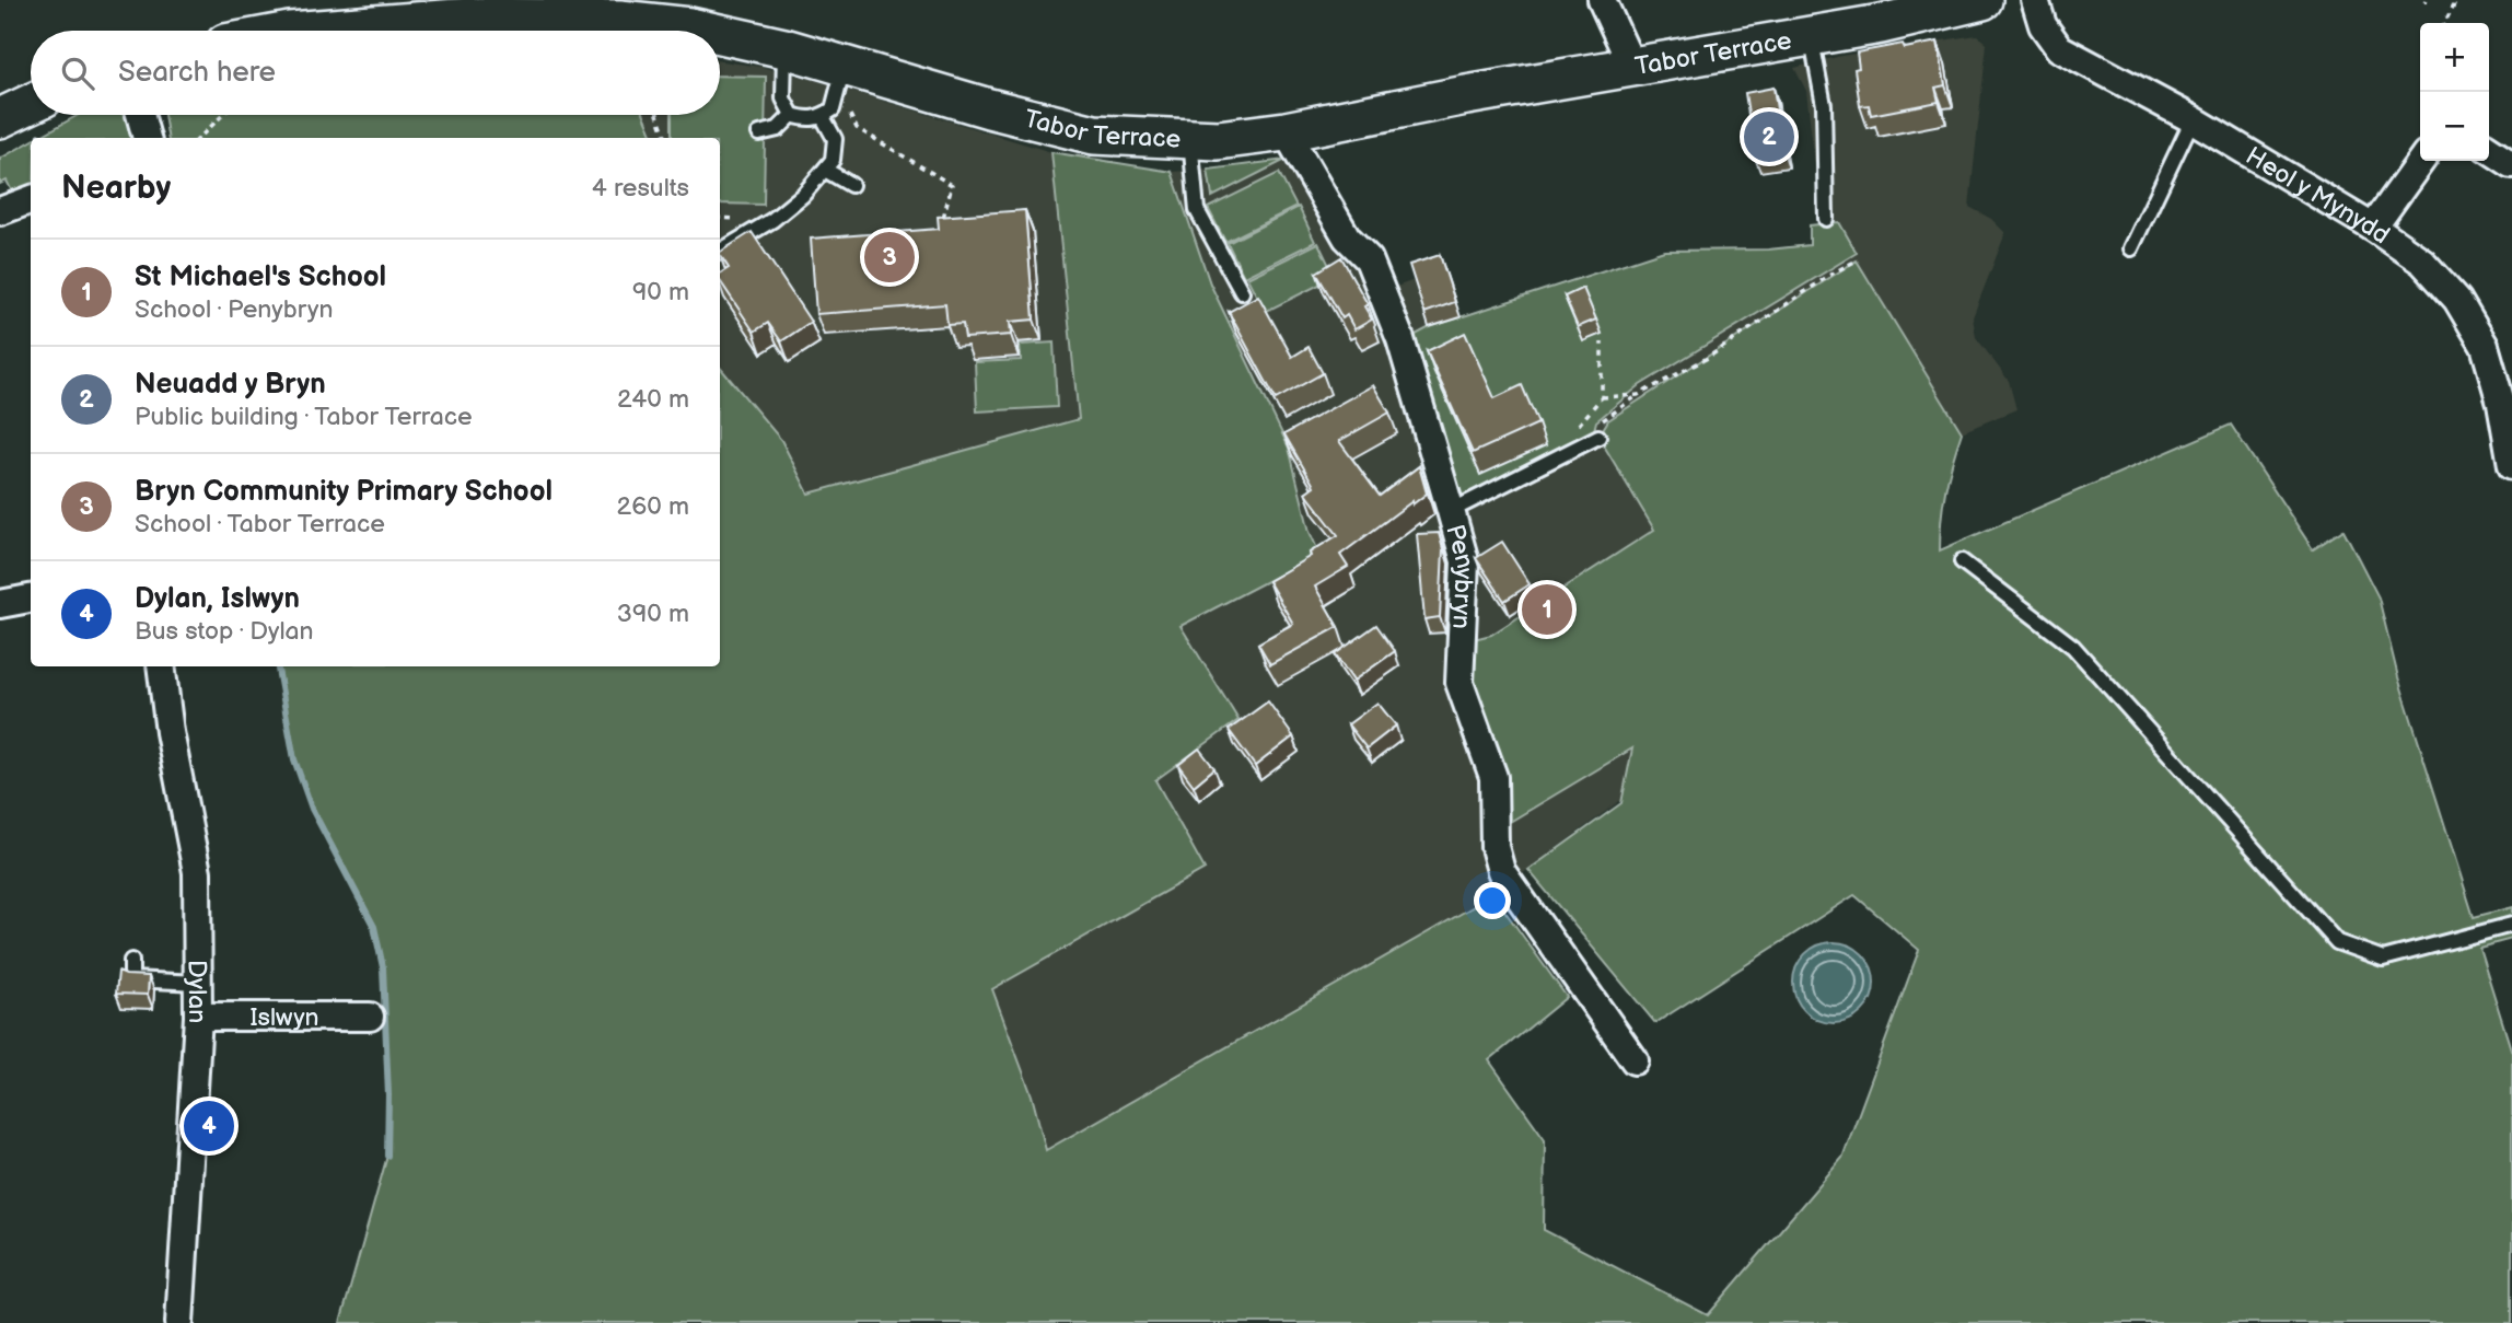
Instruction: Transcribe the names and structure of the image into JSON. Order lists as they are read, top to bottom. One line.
{"streets":{"main road":["Tabor Terrace"],"street":["Heol y Mynydd","Penybryn","Dylan","Islwyn"]},"crossings":[["Tabor Terrace","Penybryn"],["Dylan","Islwyn"]],"page":{"map_buttons":["+","−"],"search":"Search here","pins":["2","3","1","4"],"heading":["Nearby","4 results"],"list":[{"mark":"1","name":"St Michael's School","note":"School · Penybryn","value":"90 m"},{"mark":"2","name":"Neuadd y Bryn","note":"Public building · Tabor Terrace","value":"240 m"},{"mark":"3","name":"Bryn Community Primary School","note":"School · Tabor Terrace","value":"260 m"},{"mark":"4","name":"Dylan, Islwyn","note":"Bus stop · Dylan","value":"390 m"}]}}
